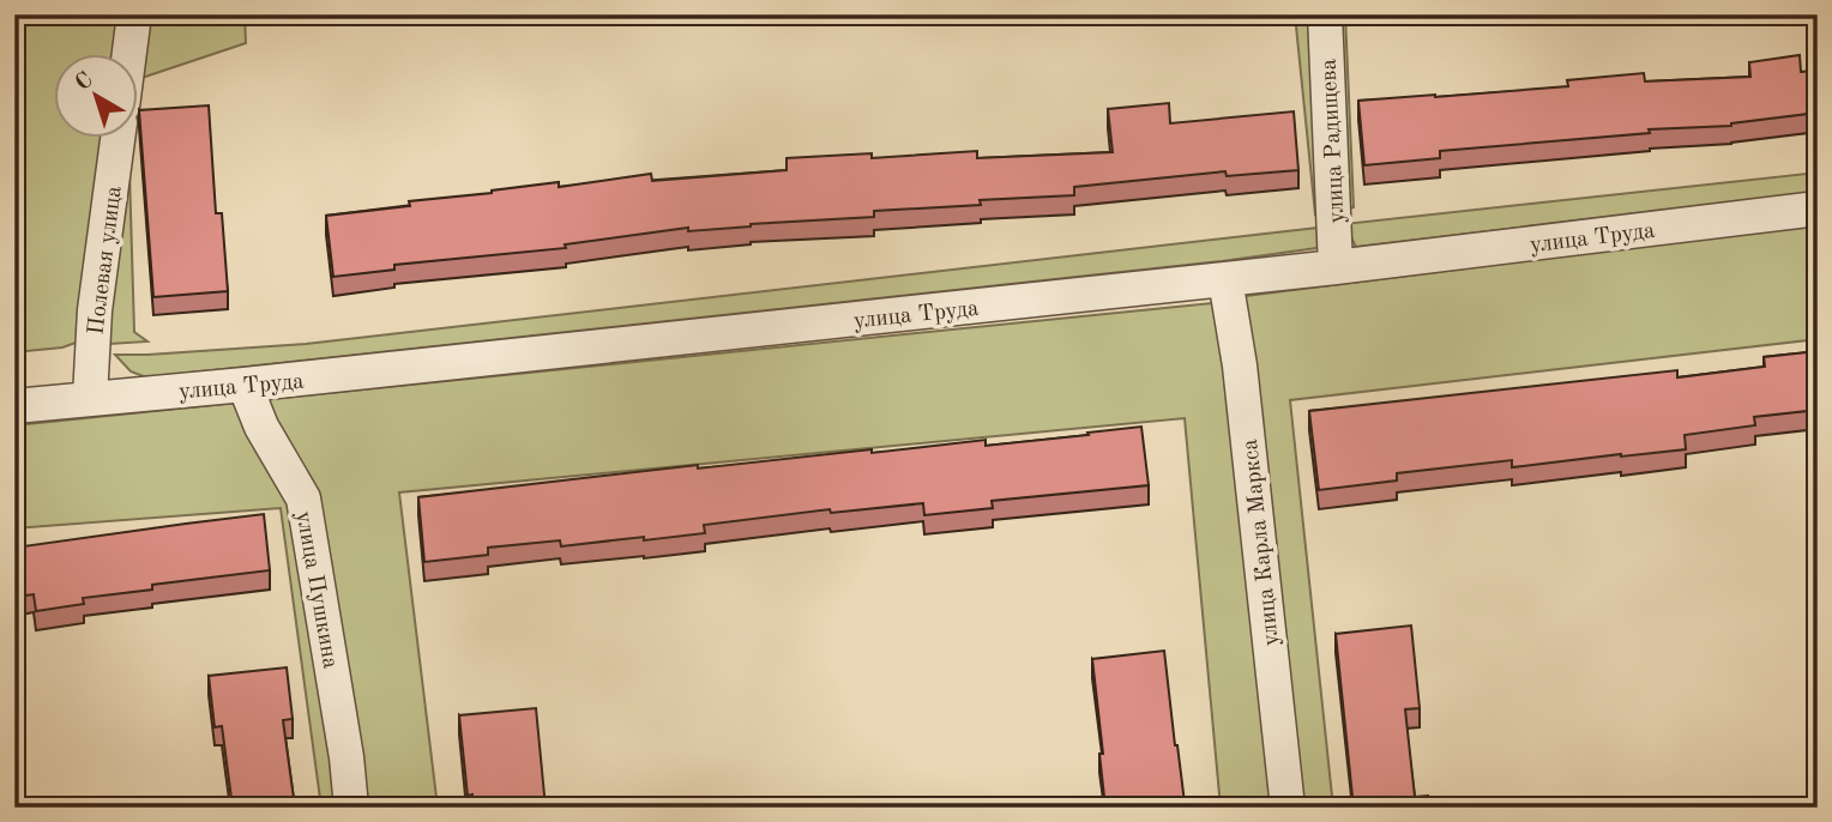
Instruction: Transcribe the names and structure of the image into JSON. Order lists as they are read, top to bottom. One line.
{"streets":{"street":["улица Радищева","улица Труда","Полевая улица","улица Карла Маркса","улица Пушкина"]},"crossings":[["улица Радищева","улица Труда"],["улица Труда","Полевая улица"],["улица Труда","улица Карла Маркса"],["улица Труда","улица Пушкина"]],"north":"top left"}
